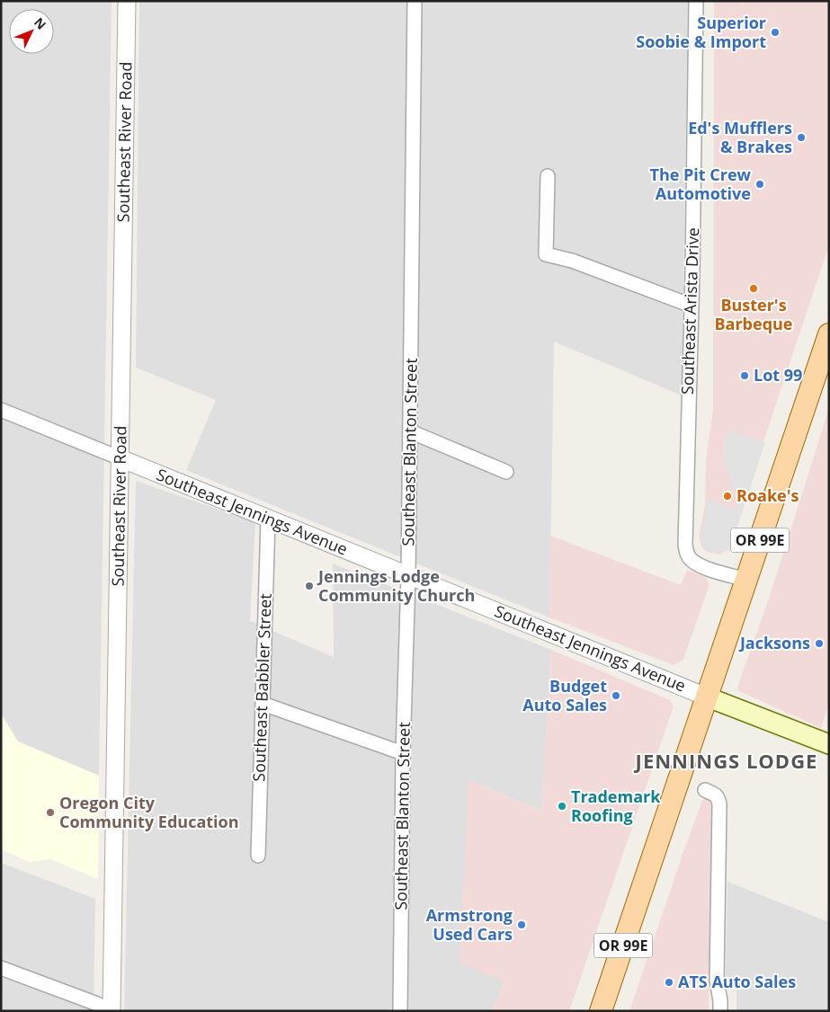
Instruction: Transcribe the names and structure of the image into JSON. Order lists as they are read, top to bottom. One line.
{"streets":{"main road":["Southeast Jennings Avenue","OR 99E"],"street":["Southeast River Road","Southeast Arista Drive","Southeast Blanton Street","Southeast Babbler Street"]},"crossings":[["Southeast River Road","Southeast Jennings Avenue"],["Southeast Arista Drive","OR 99E"],["Southeast Blanton Street","Southeast Jennings Avenue"],["Southeast Jennings Avenue","OR 99E"],["Southeast Jennings Avenue","Southeast Babbler Street"]],"districts":["JENNINGS LODGE"],"places":["Superior Soobie & Import","Ed's Mufflers & Brakes","The Pit Crew Automotive","Buster's Barbeque","Lot 99","Roake's","Jennings Lodge Community Church","Jacksons","Budget Auto Sales","Trademark Roofing","Oregon City Community Education","Armstrong Used Cars","ATS Auto Sales"],"north":"top right"}
